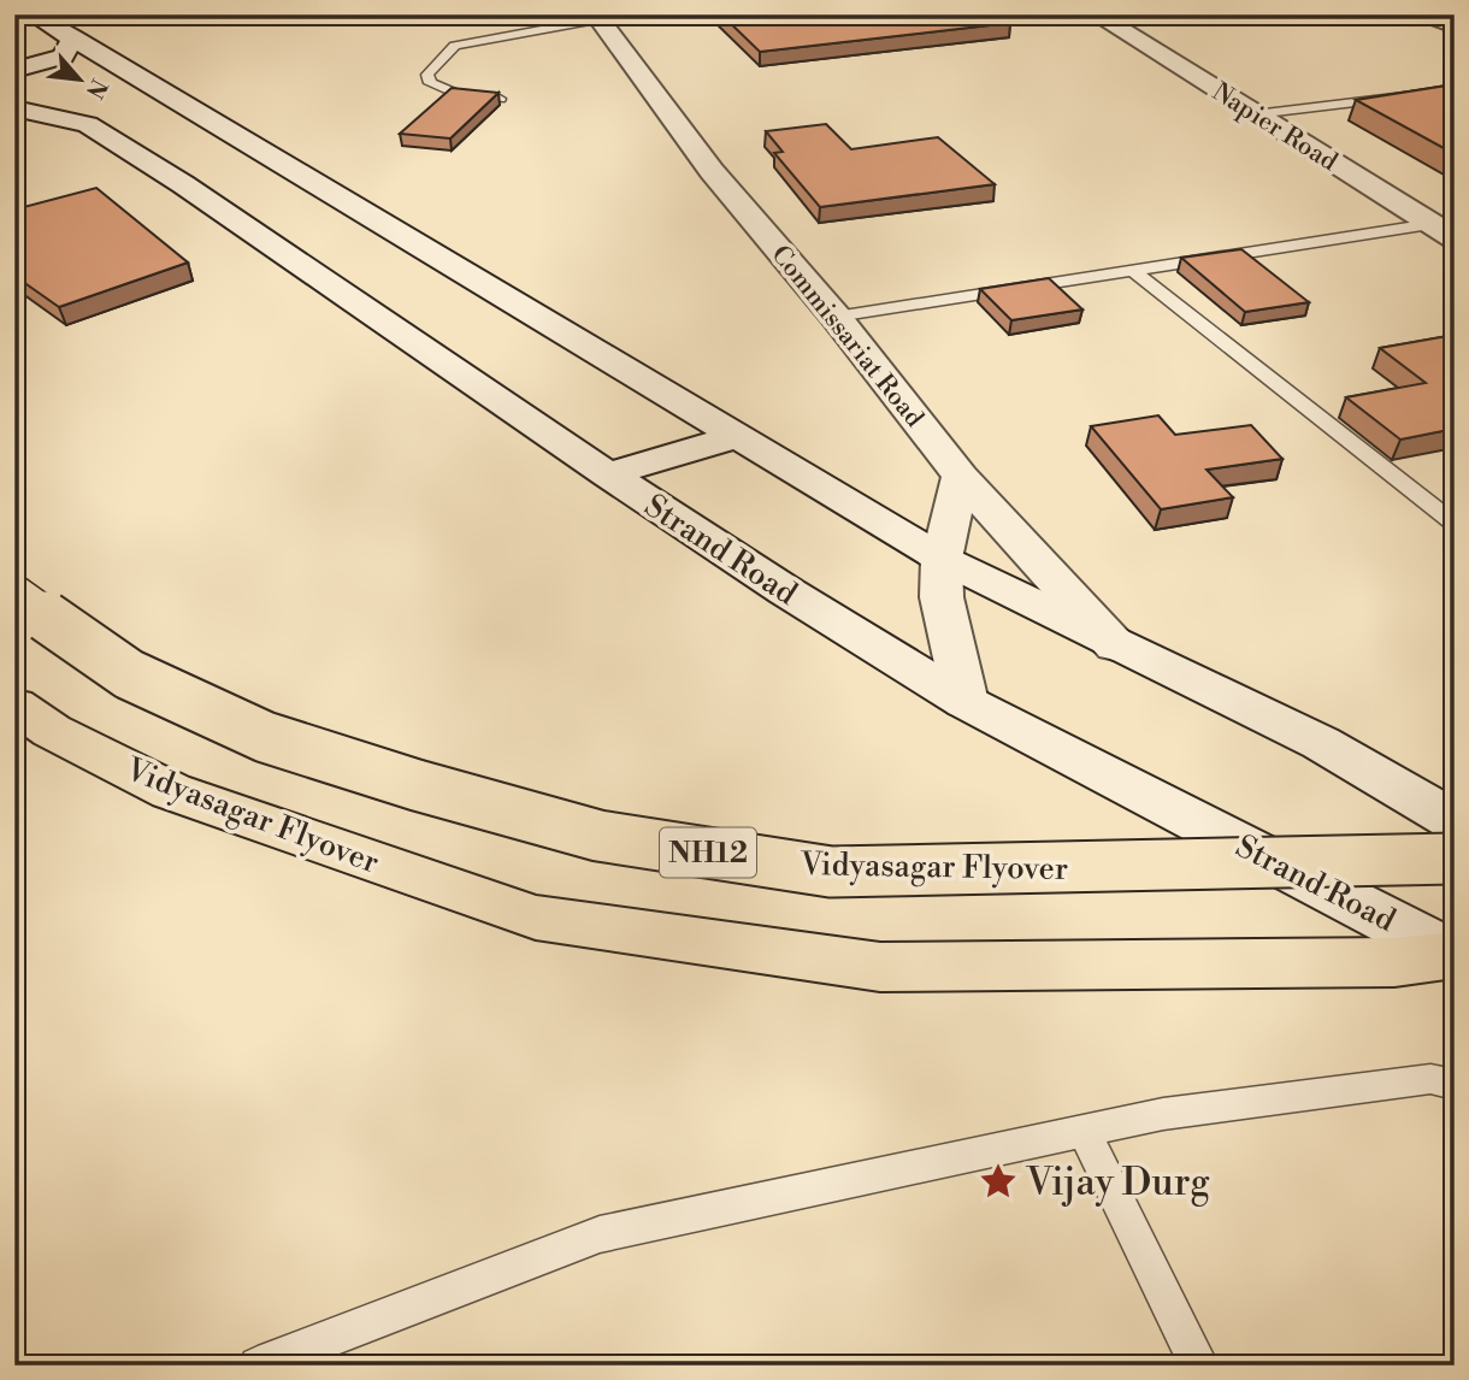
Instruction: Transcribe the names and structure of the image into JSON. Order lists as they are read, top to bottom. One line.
{"streets":{"highway":["Vidyasagar Flyover","NH12"],"main road":["Napier Road","Commissariat Road","Strand Road"]},"crossings":[["Strand Road","Vidyasagar Flyover"]],"places":{"place":["Vijay Durg"]},"north":"bottom right"}
